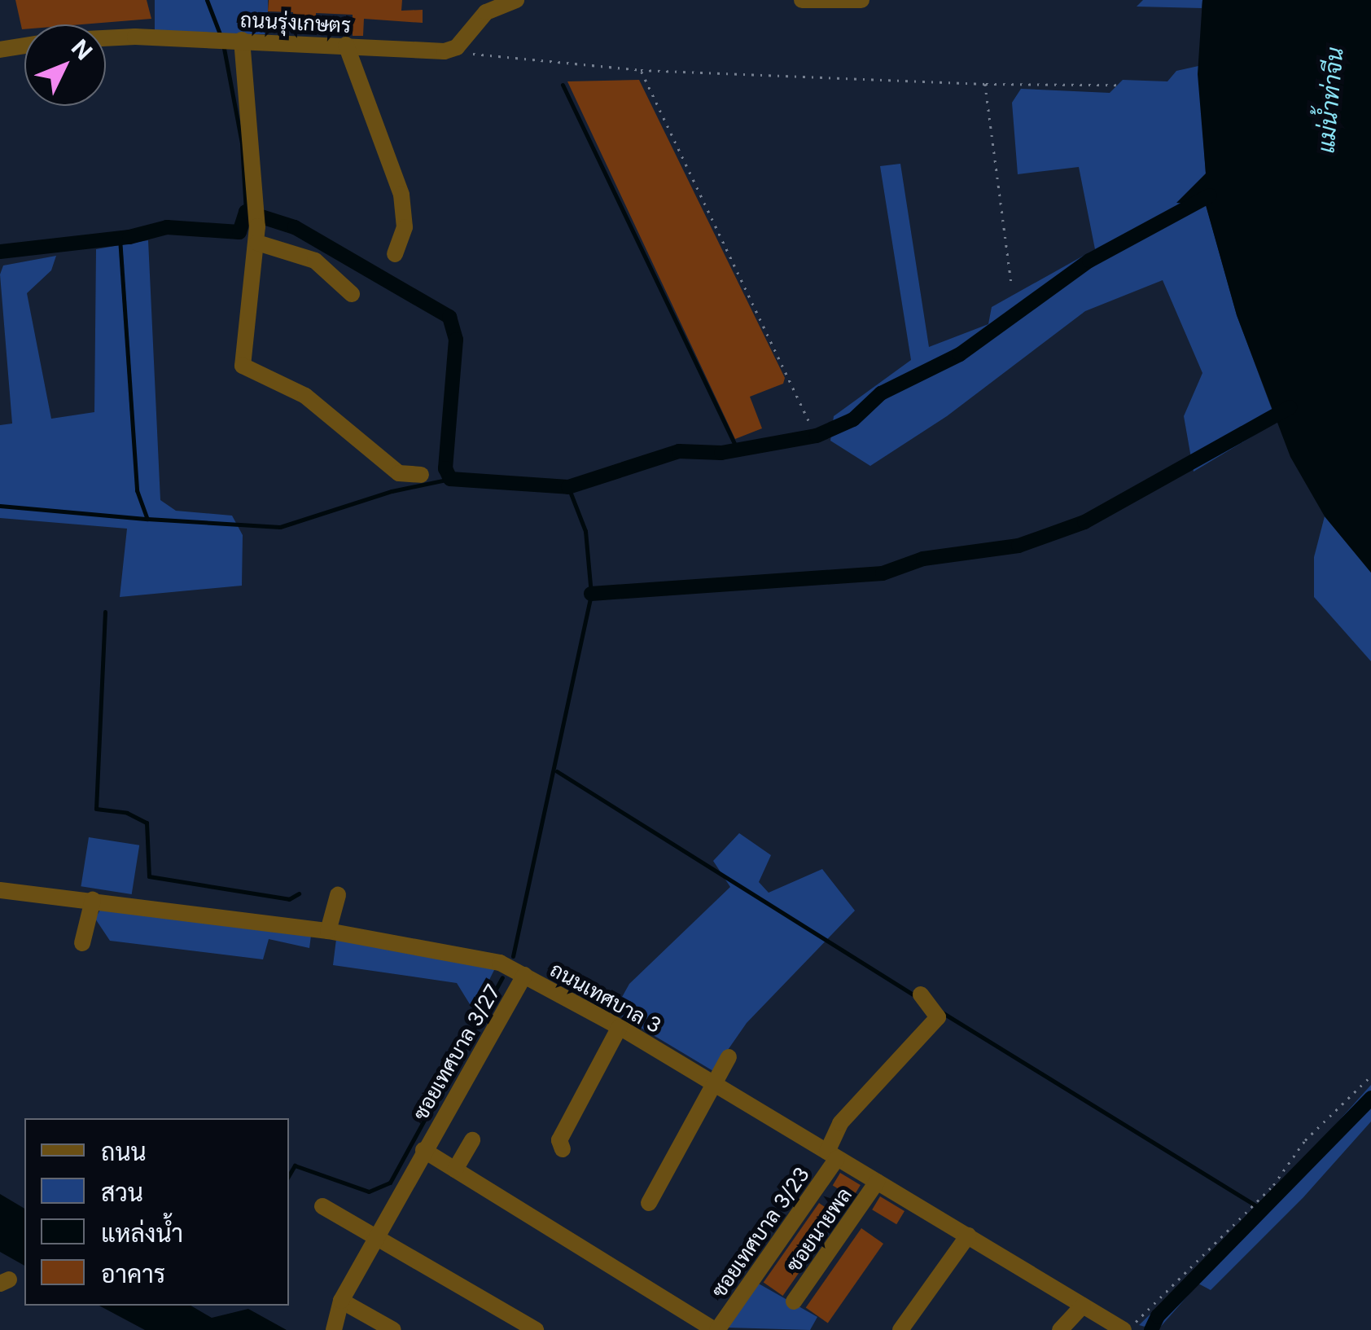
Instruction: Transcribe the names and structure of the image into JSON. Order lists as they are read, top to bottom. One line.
{"streets":{"street":["ถนนรุ่งเกษตร","ถนนเทศบาล 3","ซอยเทศบาล 3/27","ซอยนายพล","ซอยเทศบาล 3/23"]},"crossings":[["ถนนเทศบาล 3","ซอยเทศบาล 3/27"],["ถนนเทศบาล 3","ซอยนายพล"],["ถนนเทศบาล 3","ซอยเทศบาล 3/23"]],"water":["แม่น้ำท่าจีน"],"legend":["ถนน","สวน","แหล่งน้ำ","อาคาร"],"north":"top right"}
